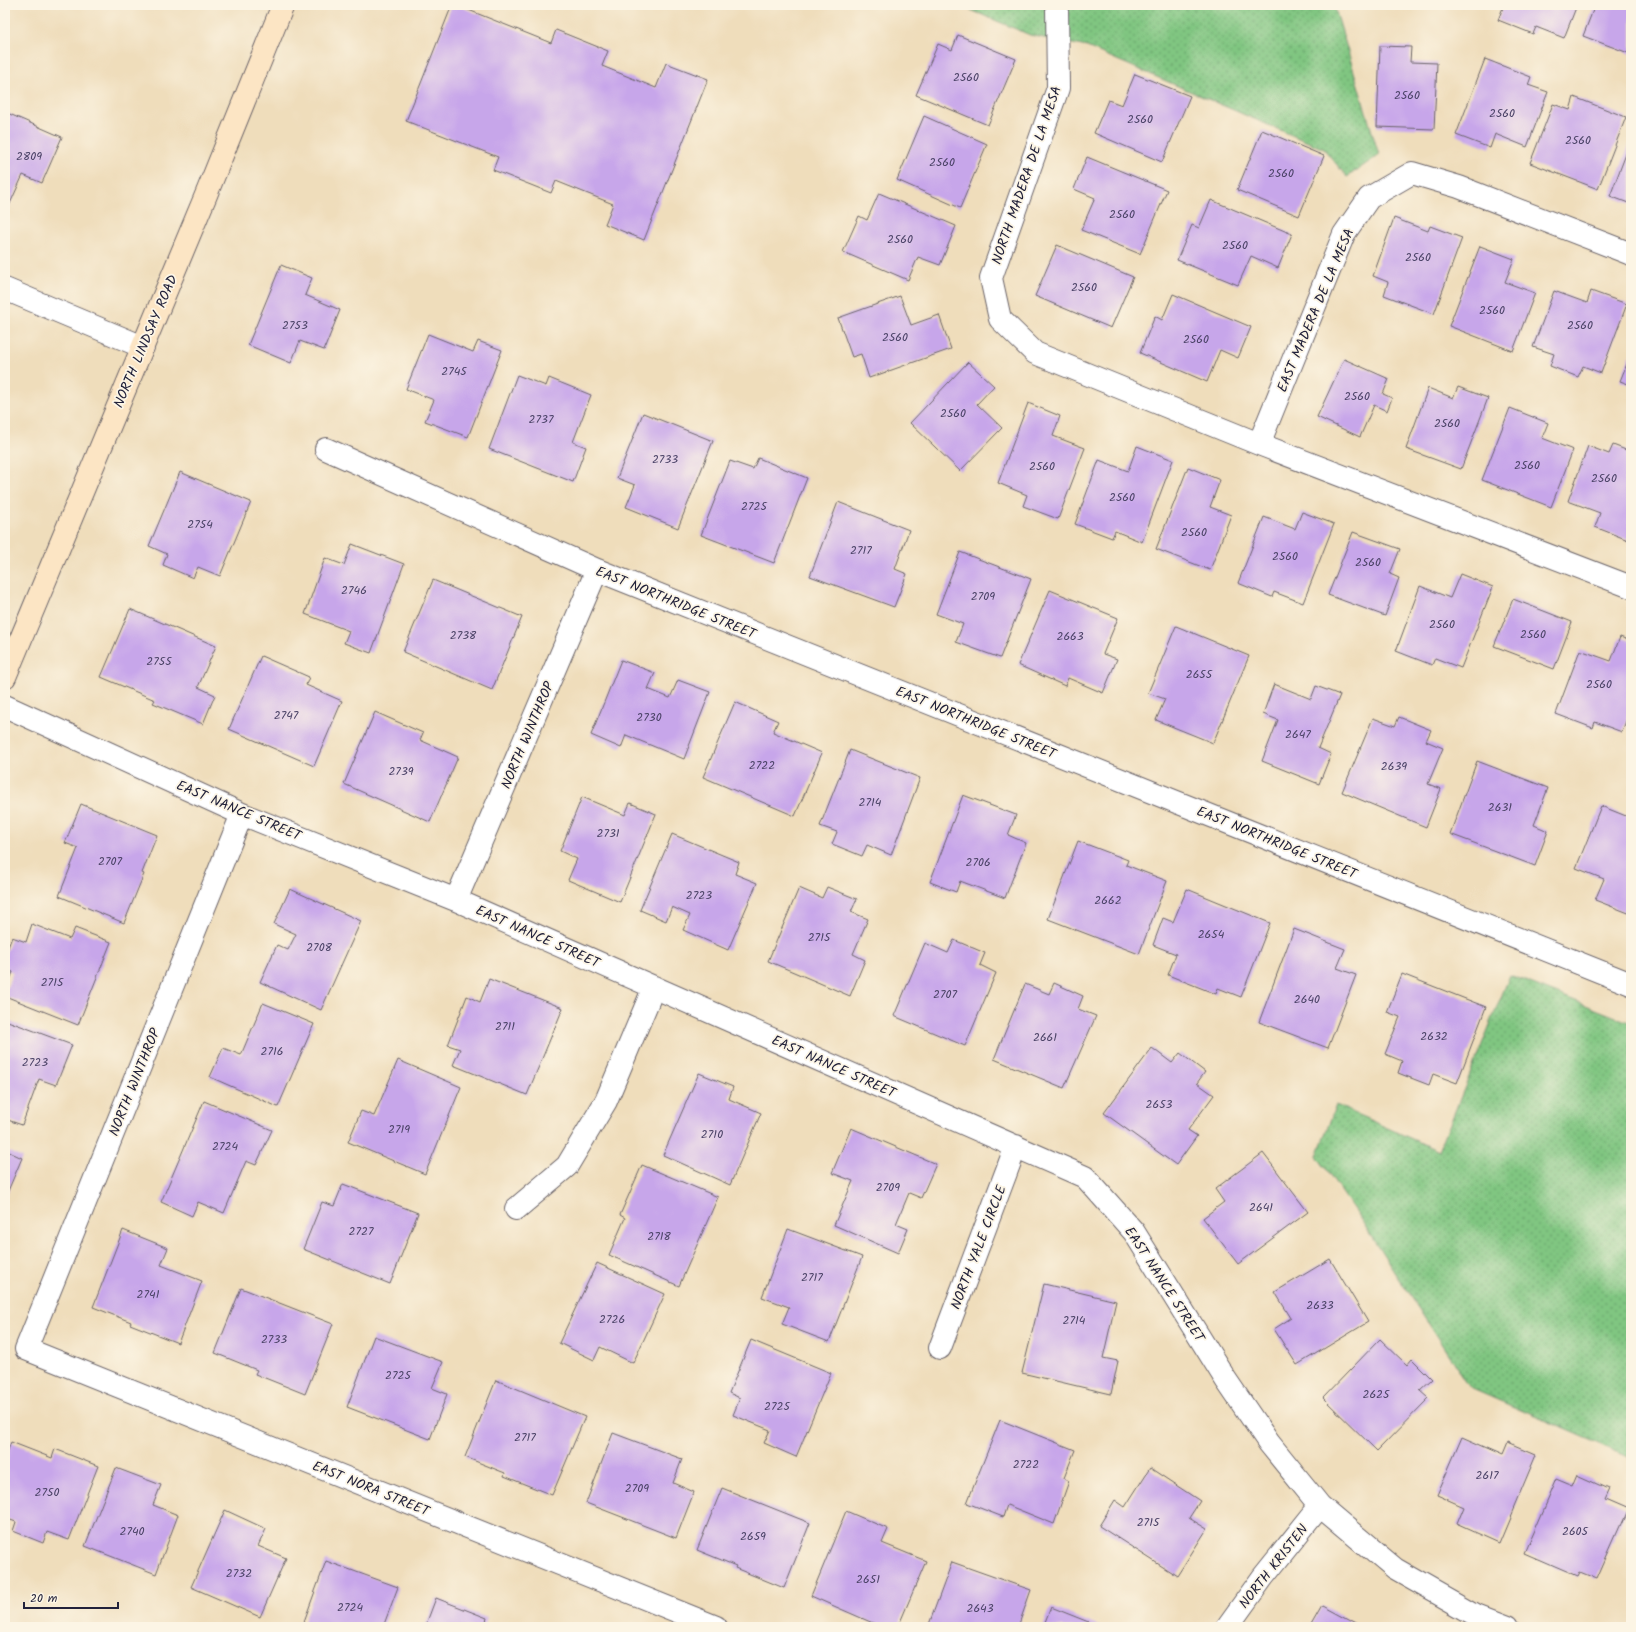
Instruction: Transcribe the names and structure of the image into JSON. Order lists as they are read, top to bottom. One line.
{"streets":{"main road":["NORTH LINDSAY ROAD"],"street":["NORTH MADERA DE LA MESA","EAST MADERA DE LA MESA","EAST NORTHRIDGE STREET","NORTH WINTHROP","EAST NANCE STREET","NORTH YALE CIRCLE","EAST NORA STREET","NORTH KRISTEN"]},"crossings":[["NORTH MADERA DE LA MESA","EAST MADERA DE LA MESA"],["EAST NORTHRIDGE STREET","NORTH WINTHROP"],["NORTH WINTHROP","EAST NANCE STREET"],["NORTH WINTHROP","EAST NORA STREET"],["EAST NANCE STREET","NORTH YALE CIRCLE"],["EAST NANCE STREET","NORTH KRISTEN"]],"house_numbers":["2560","2560","2560","2560","2560","2809","2560","2560","2560","2560","2560","2560","2560","2560","2753","2560","2560","2560","2745","2560","2560","2737","2560","2733","2560","2560","2560","2560","2725","2754","2560","2717","2560","2560","2746","2709","2560","2560","2738","2663","2755","2655","2560","2747","2730","2647","2722","2639","2739","2714","2631","2731","2707","2706","2723","2662","2654","2715","2708","2715","2707","2640","2711","2632","2661","2716","2723","2653","2719","2710","2724","2709","2641","2727","2718","2717","2741","2633","2726","2714","2733","2725","2625","2725","2717","2722","2617","2709","2750","2715","2740","2605","2659","2732","2651","2724","2643"],"scale_bar":"20 m"}
